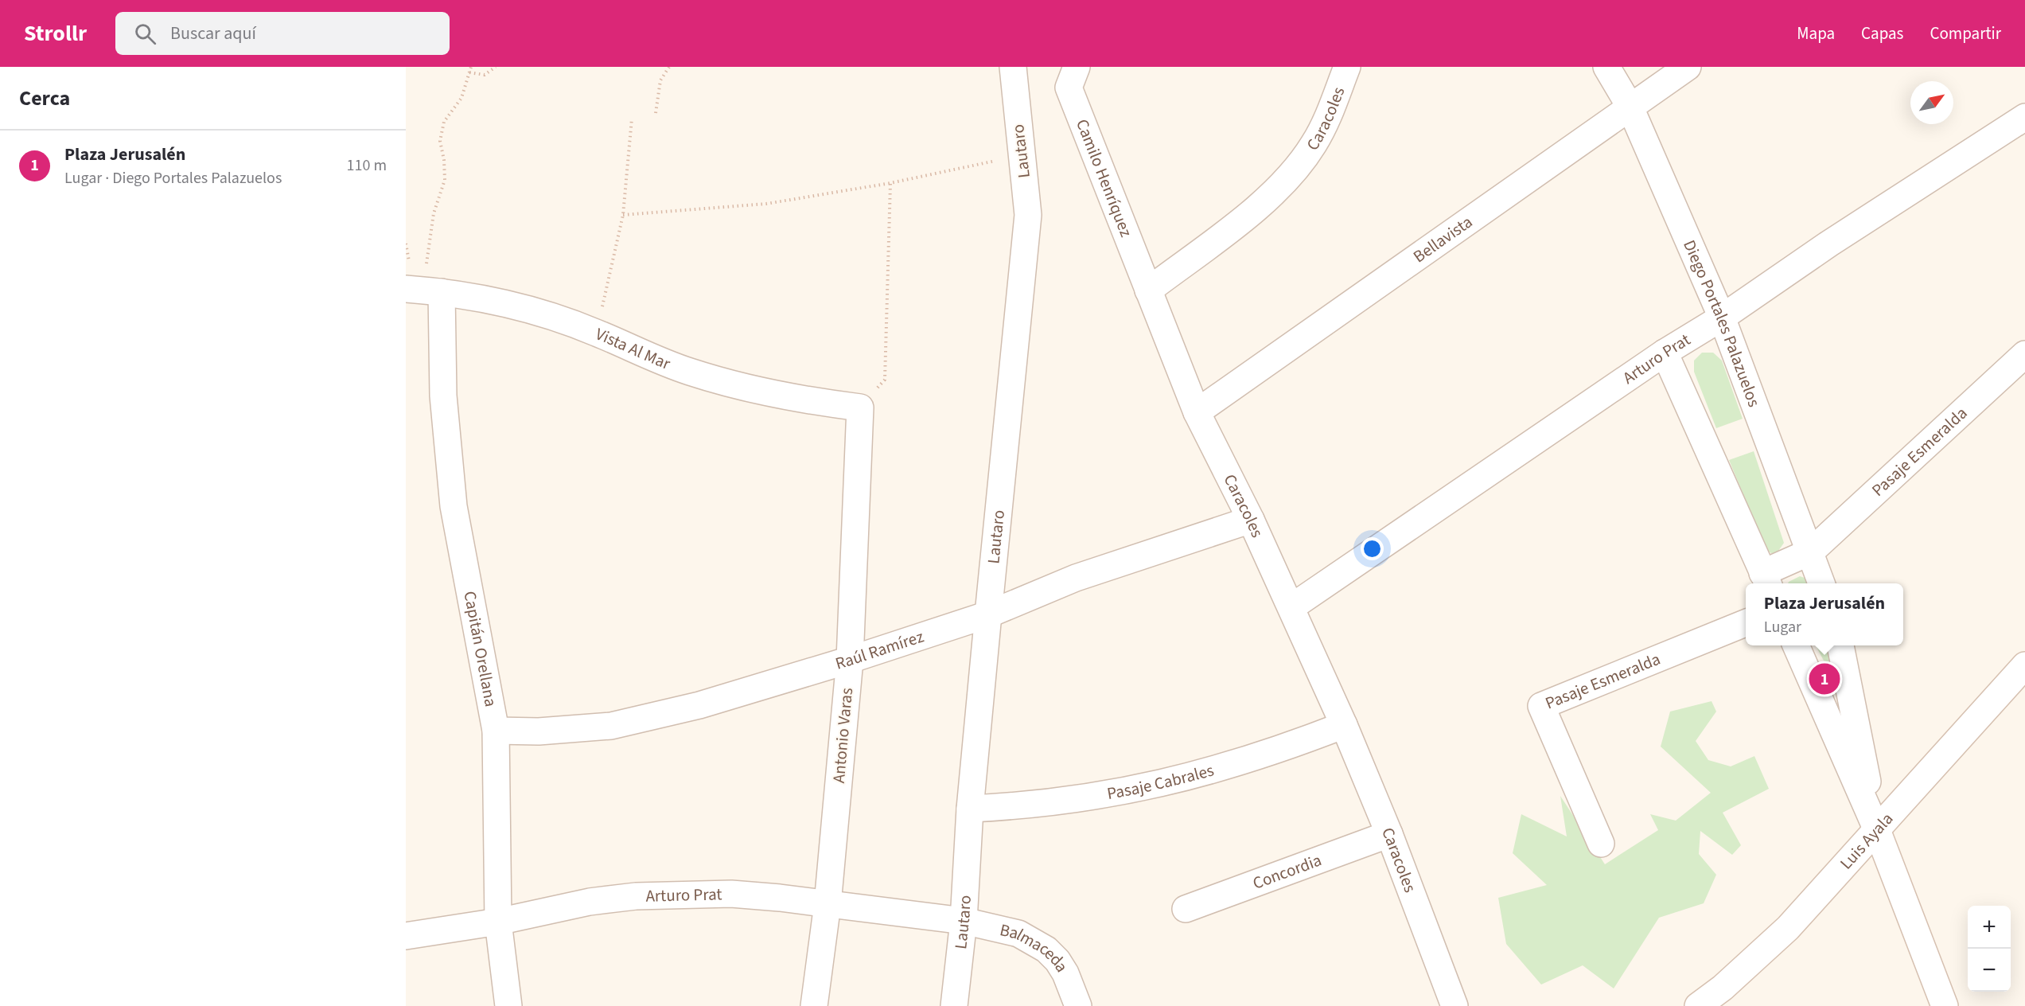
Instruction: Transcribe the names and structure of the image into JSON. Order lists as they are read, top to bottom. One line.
{"streets":{"street":["Caracoles","Lautaro","Camilo Henríquez","Bellavista","Diego Portales Palazuelos","Vista Al Mar","Arturo Prat","Pasaje Esmeralda","Capitán Orellana","Raúl Ramírez","Antonio Varas","Pasaje Cabrales","Luis Ayala","Concordia","Balmaceda"]},"crossings":[["Caracoles","Camilo Henríquez"],["Caracoles","Bellavista"],["Caracoles","Arturo Prat"],["Caracoles","Raúl Ramírez"],["Caracoles","Pasaje Cabrales"],["Caracoles","Concordia"],["Lautaro","Arturo Prat"],["Lautaro","Raúl Ramírez"],["Lautaro","Pasaje Cabrales"],["Lautaro","Balmaceda"],["Bellavista","Diego Portales Palazuelos"],["Diego Portales Palazuelos","Arturo Prat"],["Diego Portales Palazuelos","Pasaje Esmeralda"],["Vista Al Mar","Capitán Orellana"],["Vista Al Mar","Antonio Varas"],["Arturo Prat","Capitán Orellana"],["Arturo Prat","Antonio Varas"],["Arturo Prat","Balmaceda"],["Capitán Orellana","Raúl Ramírez"],["Raúl Ramírez","Antonio Varas"]],"north":"top right","page":{"header":"Strollr","search":"Buscar aquí","nav":["Mapa","Capas","Compartir"],"heading":"Cerca","list":[{"mark":"1","name":"Plaza Jerusalén","note":"Lugar · Diego Portales Palazuelos","value":"110 m"}],"popup":["Plaza Jerusalén","Lugar"],"pins":"1","map_buttons":["+","−"]}}
